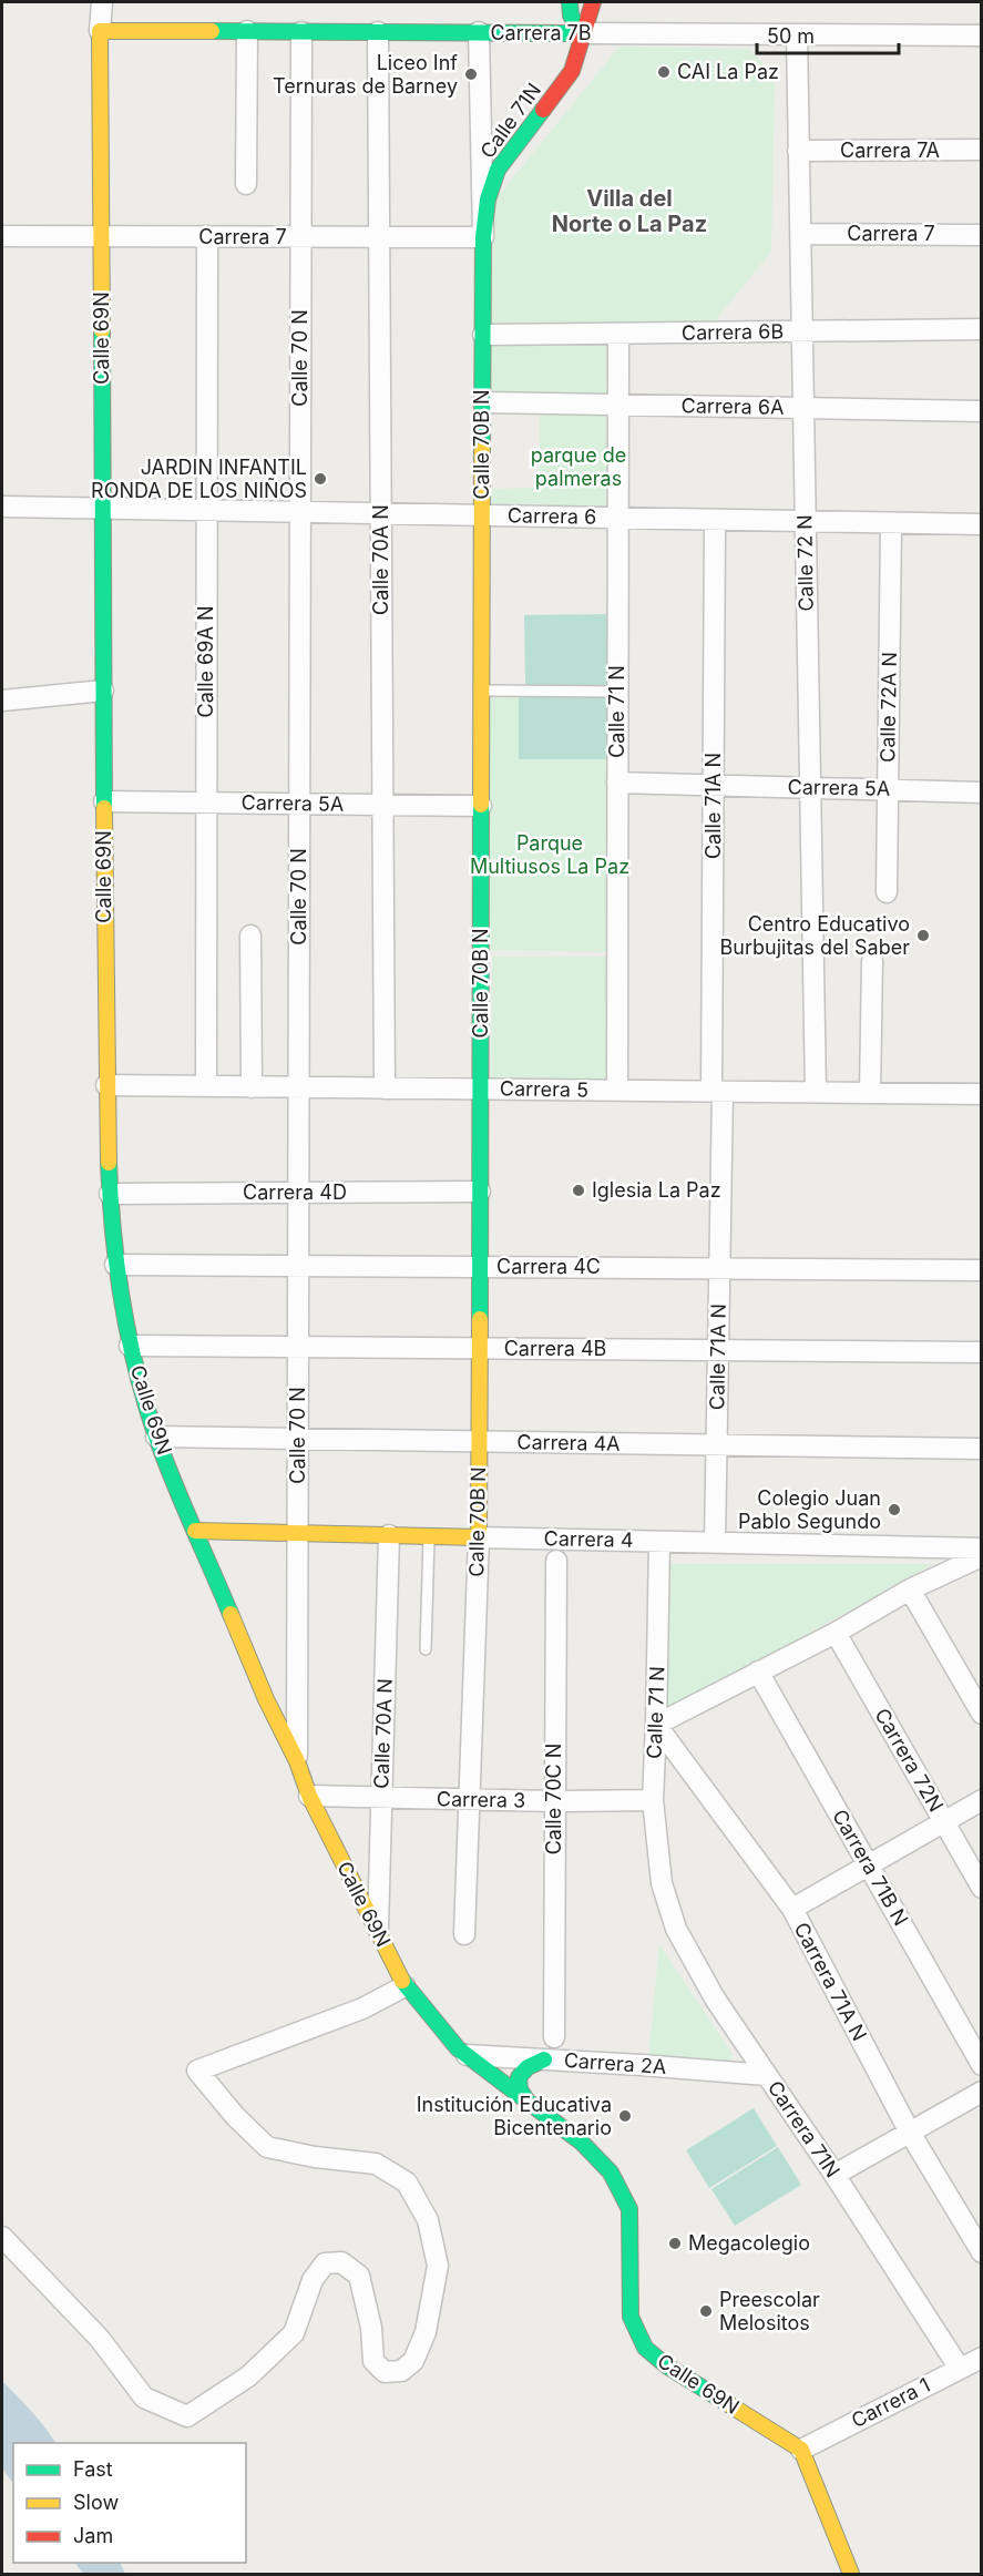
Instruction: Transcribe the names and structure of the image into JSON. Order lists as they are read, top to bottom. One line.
{"streets":{"street":["Carrera 7B","Calle 71N","Carrera 7A","Carrera 7","Carrera 6B","Calle 69N","Calle 70 N","Carrera 6A","Calle 70B N","Carrera 6","Calle 70A N","Calle 72 N","Calle 69A N","Calle 72A N","Calle 71 N","Carrera 5A","Calle 71A N","Carrera 5","Carrera 4D","Carrera 4C","Carrera 4B","Carrera 4A","Carrera 4","Carrera 72N","Calle 70C N","Carrera 3","Carrera 71B N","Carrera 71A N","Carrera 2A","Carrera 71N","Carrera 1"]},"crossings":[["Carrera 7B","Calle 71N"],["Carrera 7B","Calle 69N"],["Carrera 7B","Calle 70 N"],["Carrera 7B","Calle 70B N"],["Carrera 7B","Calle 70A N"],["Carrera 7B","Calle 72 N"],["Calle 71N","Carrera 7"],["Calle 71N","Calle 70B N"],["Carrera 7A","Calle 72 N"],["Carrera 7","Calle 69N"],["Carrera 7","Calle 70 N"],["Carrera 7","Calle 70B N"],["Carrera 7","Calle 70A N"],["Carrera 7","Calle 72 N"],["Carrera 7","Calle 69A N"],["Carrera 6B","Calle 70B N"],["Carrera 6B","Calle 72 N"],["Carrera 6B","Calle 71 N"],["Calle 69N","Calle 70 N"],["Calle 69N","Carrera 6"],["Calle 69N","Calle 70A N"],["Calle 69N","Carrera 5A"],["Calle 69N","Carrera 5"],["Calle 69N","Carrera 4D"],["Calle 69N","Carrera 4C"],["Calle 69N","Carrera 4B"],["Calle 69N","Carrera 4A"],["Calle 69N","Carrera 4"],["Calle 69N","Carrera 3"],["Calle 69N","Carrera 2A"],["Calle 69N","Carrera 1"],["Calle 70 N","Carrera 6"],["Calle 70 N","Carrera 5A"],["Calle 70 N","Carrera 5"],["Calle 70 N","Carrera 4D"],["Calle 70 N","Carrera 4C"],["Calle 70 N","Carrera 4B"],["Calle 70 N","Carrera 4A"],["Calle 70 N","Carrera 4"],["Carrera 6A","Calle 70B N"],["Carrera 6A","Calle 72 N"],["Carrera 6A","Calle 71 N"],["Calle 70B N","Carrera 6"],["Calle 70B N","Carrera 5A"],["Calle 70B N","Carrera 5"],["Calle 70B N","Carrera 4D"],["Calle 70B N","Carrera 4C"],["Calle 70B N","Carrera 4B"],["Calle 70B N","Carrera 4A"],["Calle 70B N","Carrera 4"],["Calle 70B N","Carrera 3"],["Carrera 6","Calle 70A N"],["Carrera 6","Calle 72 N"],["Carrera 6","Calle 69A N"],["Carrera 6","Calle 72A N"],["Carrera 6","Calle 71 N"],["Carrera 6","Calle 71A N"],["Calle 70A N","Carrera 5A"],["Calle 70A N","Carrera 5"],["Calle 70A N","Carrera 4"],["Calle 70A N","Carrera 3"],["Calle 72 N","Carrera 5A"],["Calle 72 N","Carrera 5"],["Calle 69A N","Carrera 5A"],["Calle 69A N","Carrera 5"],["Calle 72A N","Carrera 5A"],["Calle 71 N","Carrera 5A"],["Calle 71 N","Carrera 5"],["Calle 71 N","Carrera 4"],["Calle 71 N","Carrera 3"],["Calle 71 N","Carrera 71A N"],["Calle 71 N","Carrera 71N"],["Carrera 5A","Calle 71A N"],["Calle 71A N","Carrera 5"],["Calle 71A N","Carrera 4C"],["Calle 71A N","Carrera 4B"],["Calle 71A N","Carrera 4A"],["Calle 71A N","Carrera 4"],["Calle 70C N","Carrera 3"],["Carrera 2A","Carrera 71N"],["Carrera 71N","Carrera 1"]],"districts":["Villa del Norte o La Paz"],"parks":["parque de palmeras","Parque Multiusos La Paz"],"places":["CAI La Paz","Liceo Inf Ternuras de Barney","JARDIN INFANTIL RONDA DE LOS NIÑOS","Centro Educativo Burbujitas del Saber","Iglesia La Paz","Colegio Juan Pablo Segundo","Institución Educativa Bicentenario","Megacolegio","Preescolar Melositos"],"legend":["Fast","Slow","Jam"],"scale_bar":"50 m"}
